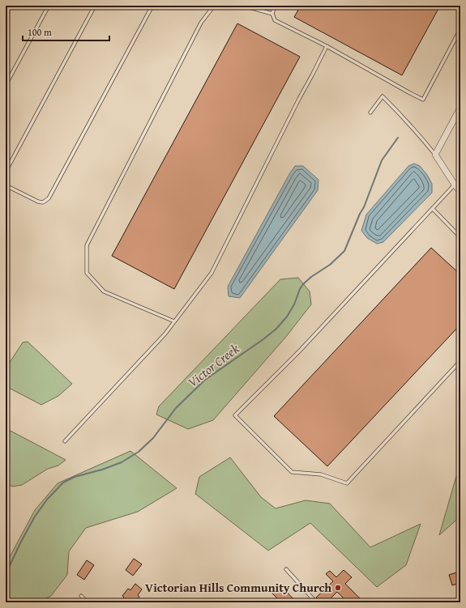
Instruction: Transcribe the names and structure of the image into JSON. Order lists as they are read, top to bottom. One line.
{"water":["Victor Creek"],"places":["Victorian Hills Community Church"],"scale_bar":"100 m"}
